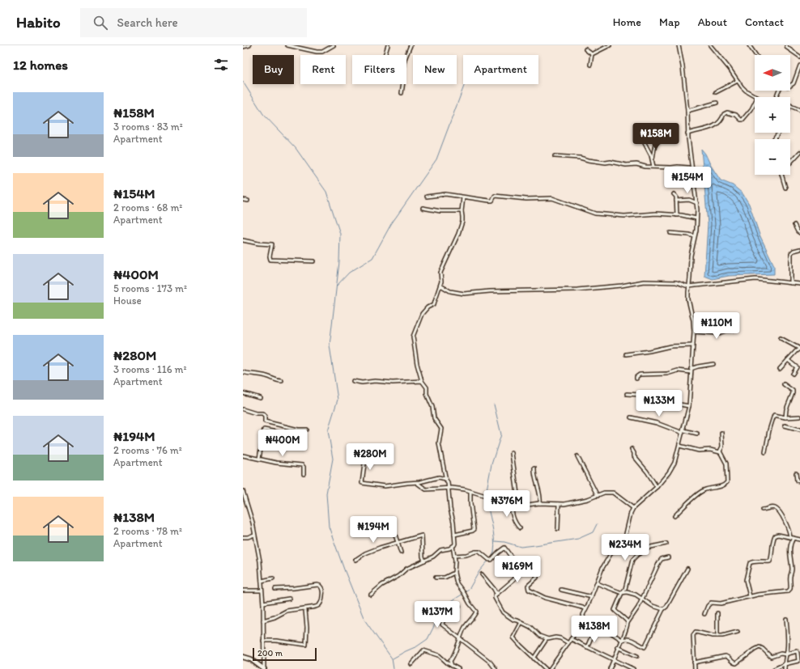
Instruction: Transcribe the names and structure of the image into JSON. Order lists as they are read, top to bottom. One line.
{"scale_bar":"200 m","north":"left","page":{"header":"Habito","search":"Search here","nav":["Home","Map","About","Contact"],"heading":"12 homes","map_buttons":["+","−"],"chip":["Buy","Rent","Filters","New","Apartment"],"list":[{"name":"₦158M","note":"3 rooms · 83 m² · Apartment"},{"name":"₦154M","note":"2 rooms · 68 m² · Apartment"},{"name":"₦400M","note":"5 rooms · 173 m² · House"},{"name":"₦280M","note":"3 rooms · 116 m² · Apartment"},{"name":"₦194M","note":"2 rooms · 76 m² · Apartment"},{"name":"₦138M","note":"2 rooms · 78 m² · Apartment"}],"price":["₦158M","₦154M","₦110M","₦133M","₦400M","₦280M","₦376M","₦194M","₦234M","₦169M","₦137M","₦138M"],"scale":"200 m"}}
